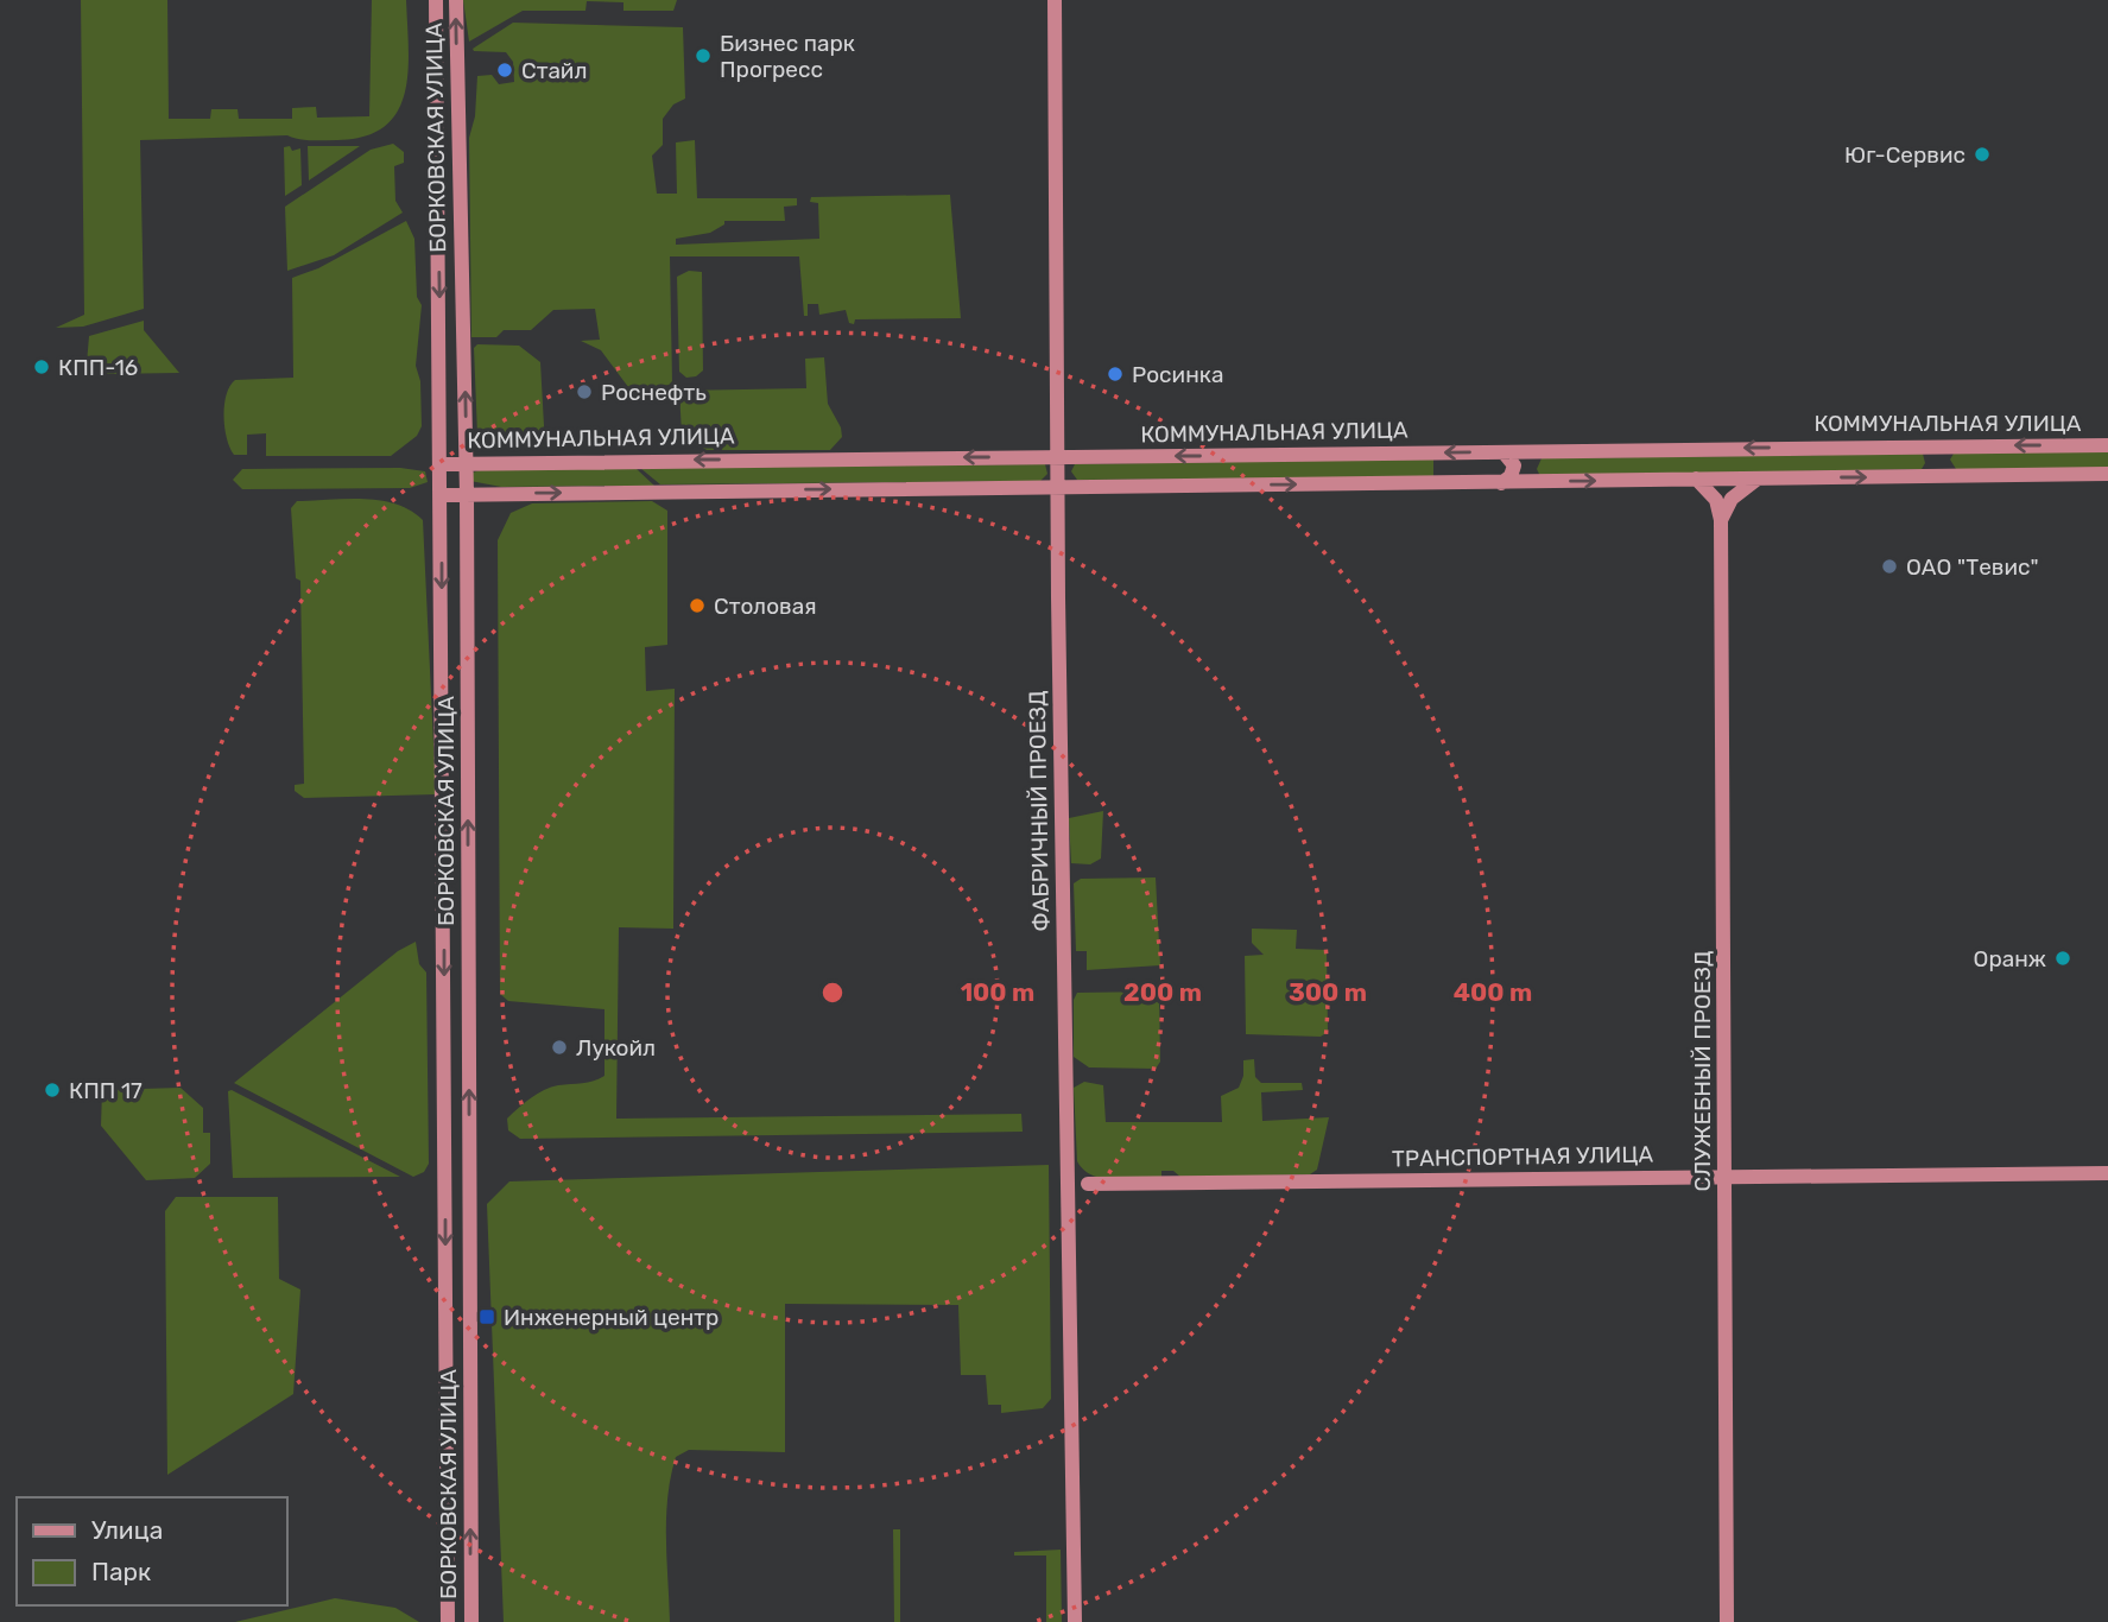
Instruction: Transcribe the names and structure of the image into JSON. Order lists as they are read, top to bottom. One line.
{"streets":{"main road":["БОРКОВСКАЯ УЛИЦА","КОММУНАЛЬНАЯ УЛИЦА","ФАБРИЧНЫЙ ПРОЕЗД","СЛУЖЕБНЫЙ ПРОЕЗД","ТРАНСПОРТНАЯ УЛИЦА"]},"crossings":[["БОРКОВСКАЯ УЛИЦА","КОММУНАЛЬНАЯ УЛИЦА"],["КОММУНАЛЬНАЯ УЛИЦА","ФАБРИЧНЫЙ ПРОЕЗД"],["СЛУЖЕБНЫЙ ПРОЕЗД","ТРАНСПОРТНАЯ УЛИЦА"]],"places":{"other":["Бизнес парк Прогресс","Стайл","Юг-Сервис","КПП-16","Росинка","Роснефть","ОАО \"Тевис\"","Столовая","Оранж","Лукойл","КПП 17"],"transit":["Инженерный центр"]},"legend":["Улица","Парк"],"rings":["100 m","200 m","300 m","400 m"]}
